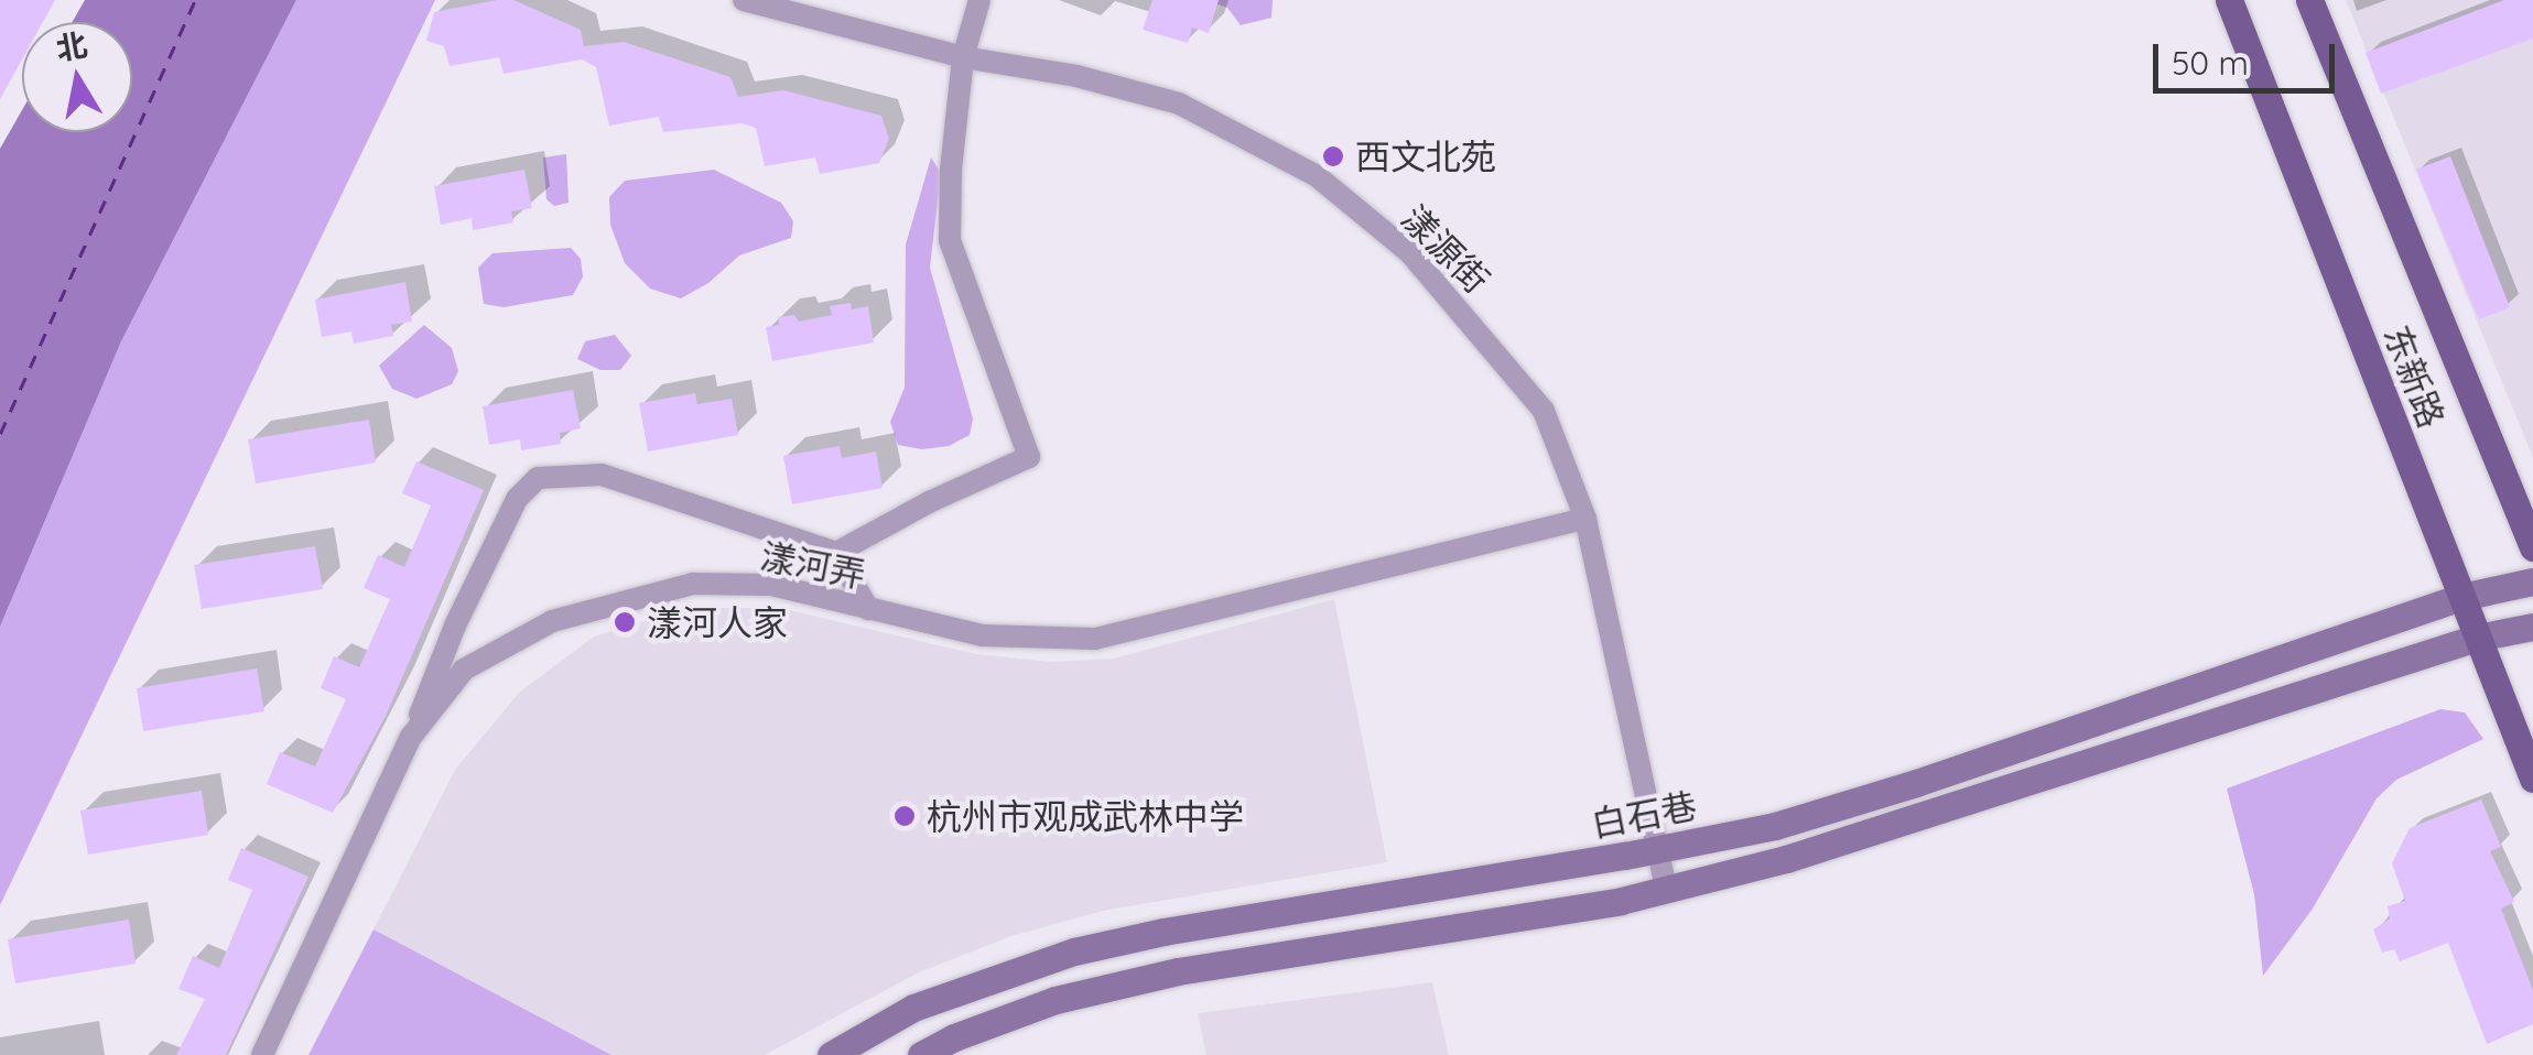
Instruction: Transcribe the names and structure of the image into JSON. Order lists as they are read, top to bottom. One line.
{"streets":{"main road":["东新路","白石巷"],"street":["漾源街","漾河弄"]},"crossings":[["漾源街","漾河弄"],["漾源街","白石巷"],["东新路","白石巷"]],"places":["西文北苑","漾河人家","杭州市观成武林中学"],"scale_bar":"50 m","north":"top"}
